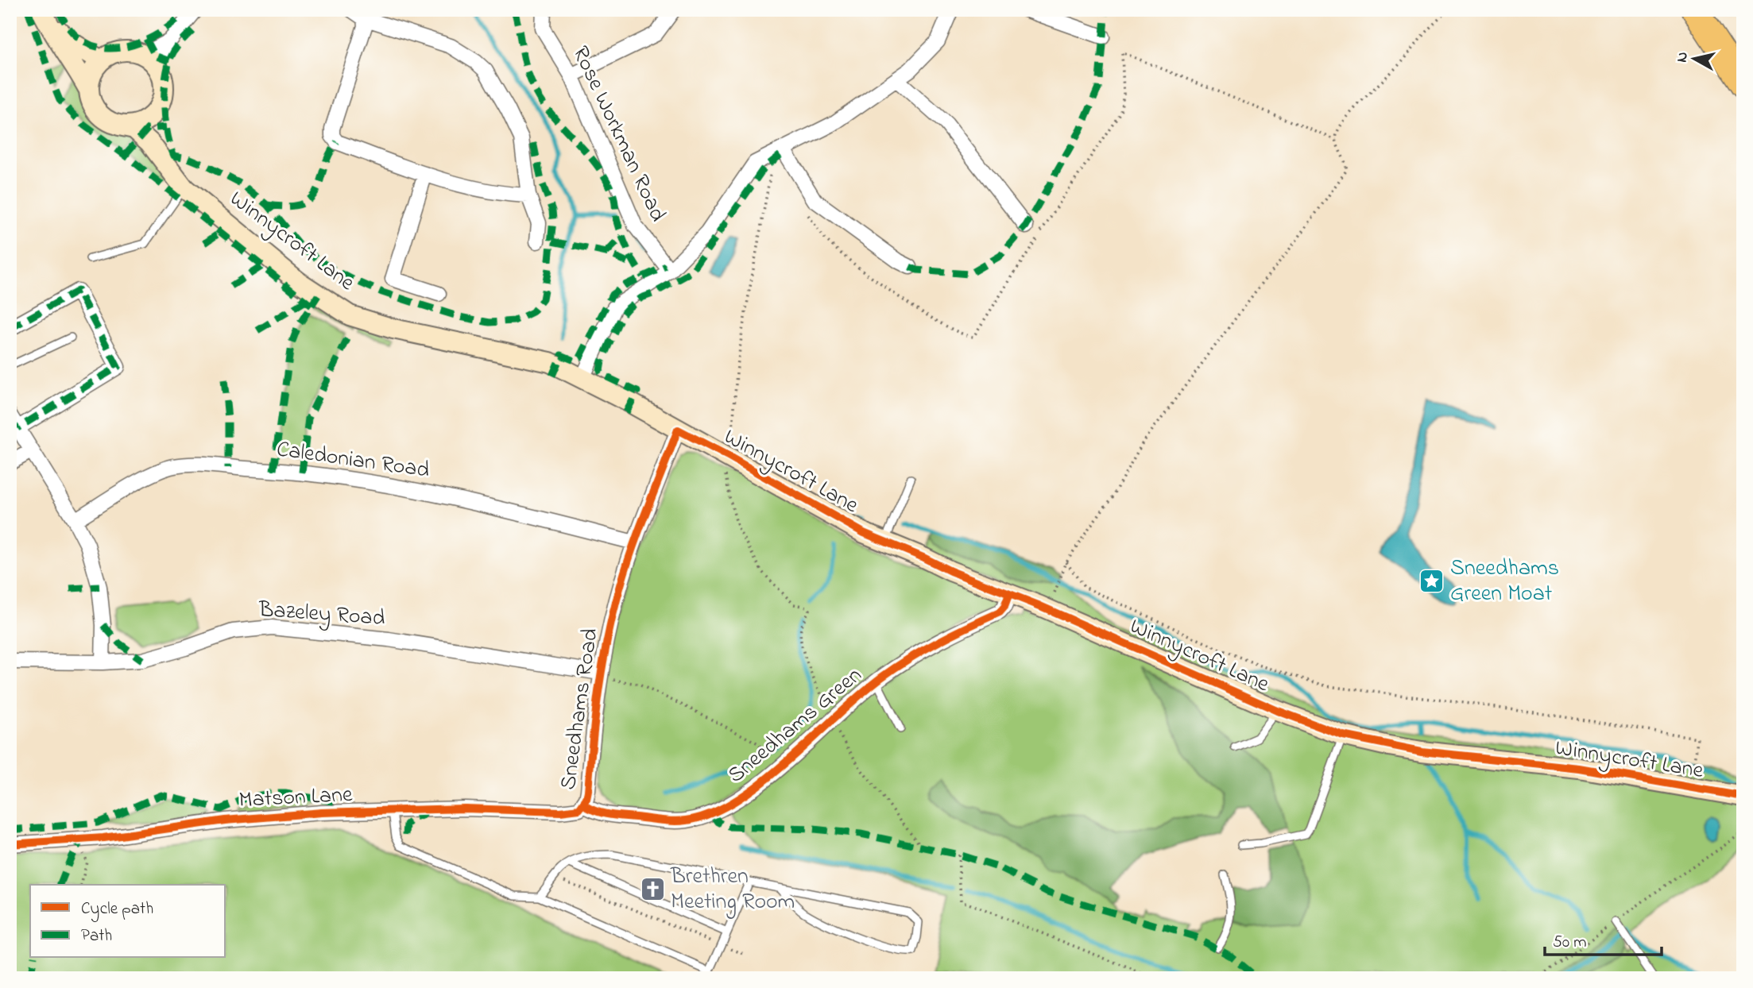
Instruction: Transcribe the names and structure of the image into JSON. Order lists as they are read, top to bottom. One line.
{"streets":{"street":["Rose Workman Road","Winnycroft Lane","Caledonian Road","Bazeley Road","Sneedhams Road","Sneedhams Green","Matson Lane"]},"crossings":[["Winnycroft Lane","Sneedhams Road"],["Winnycroft Lane","Sneedhams Green"],["Caledonian Road","Sneedhams Road"],["Bazeley Road","Sneedhams Road"],["Sneedhams Road","Sneedhams Green"],["Sneedhams Road","Matson Lane"],["Sneedhams Green","Matson Lane"]],"places":{"place":["Sneedhams Green Moat"],"church":["Brethren Meeting Room"]},"legend":["Cycle path","Path"],"scale_bar":"50 m","north":"left"}
